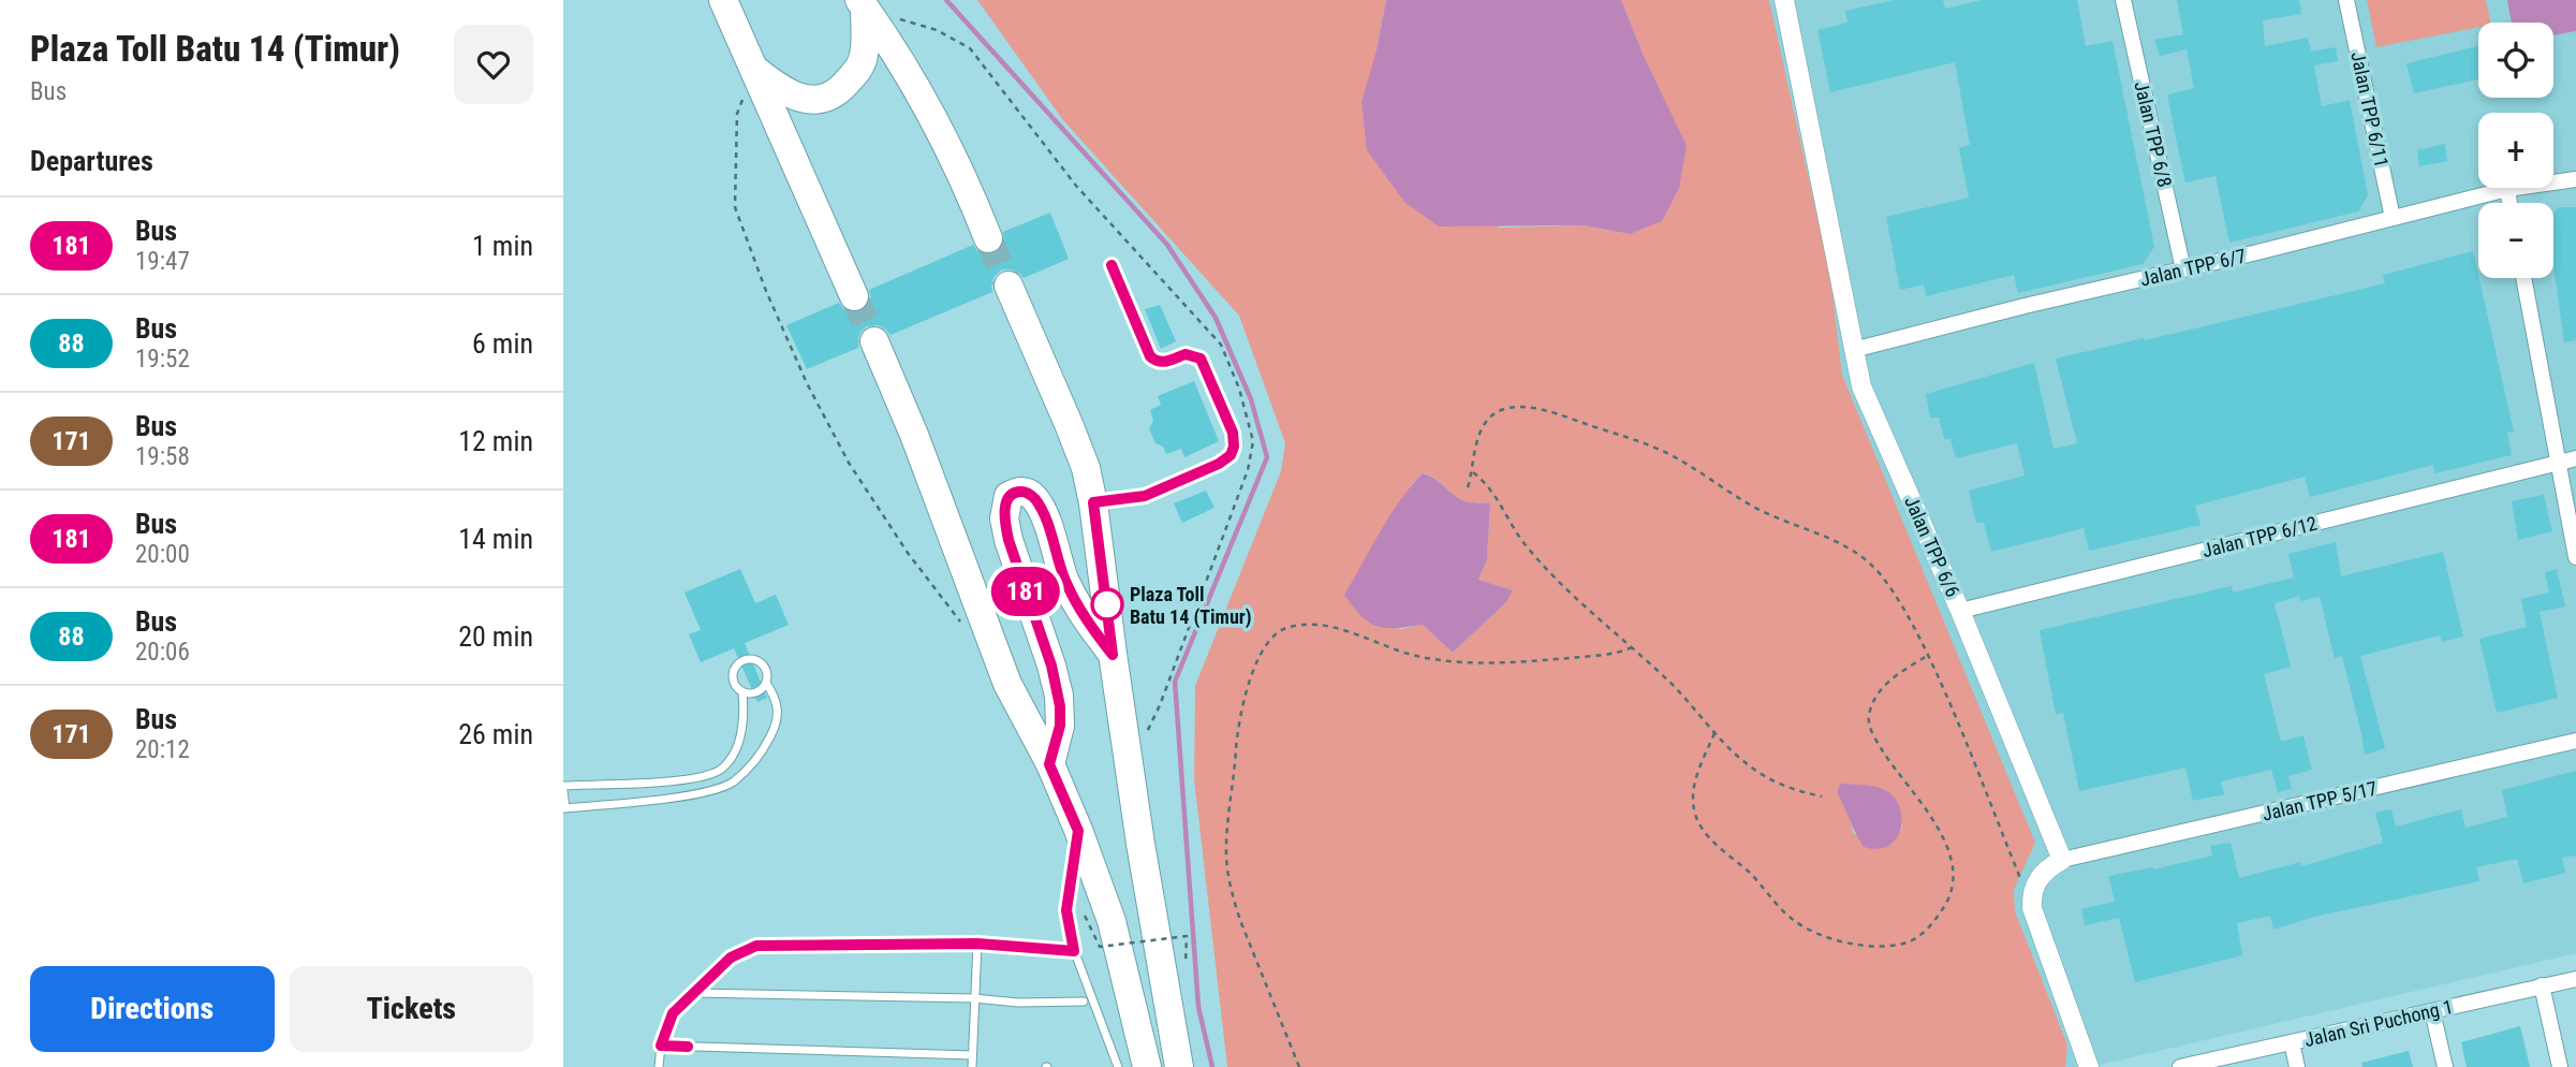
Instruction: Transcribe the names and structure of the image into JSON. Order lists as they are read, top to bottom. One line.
{"streets":{"street":["Jalan TPP 6/11","Jalan TPP 6/8","Jalan TPP 6/7","Jalan TPP 6/12","Jalan TPP 6/6","Jalan TPP 5/17","Jalan Sri Puchong 1"]},"crossings":[["Jalan TPP 6/11","Jalan TPP 6/7"],["Jalan TPP 6/8","Jalan TPP 6/7"],["Jalan TPP 6/7","Jalan TPP 6/6"],["Jalan TPP 6/12","Jalan TPP 6/6"],["Jalan TPP 6/6","Jalan TPP 5/17"]],"places":["Plaza Toll Batu 14 (Timur)"],"lines":["bus line 181"],"page":{"heading":[["Plaza Toll Batu 14 (Timur)","Bus"],"Departures"],"on_map":"181","map_buttons":["+","−"],"list":[{"mark":"181","name":"Bus","note":"19:47","value":"1 min"},{"mark":"88","name":"Bus","note":"19:52","value":"6 min"},{"mark":"171","name":"Bus","note":"19:58","value":"12 min"},{"mark":"181","name":"Bus","note":"20:00","value":"14 min"},{"mark":"88","name":"Bus","note":"20:06","value":"20 min"},{"mark":"171","name":"Bus","note":"20:12","value":"26 min"}],"buttons":["Directions","Tickets"]}}
